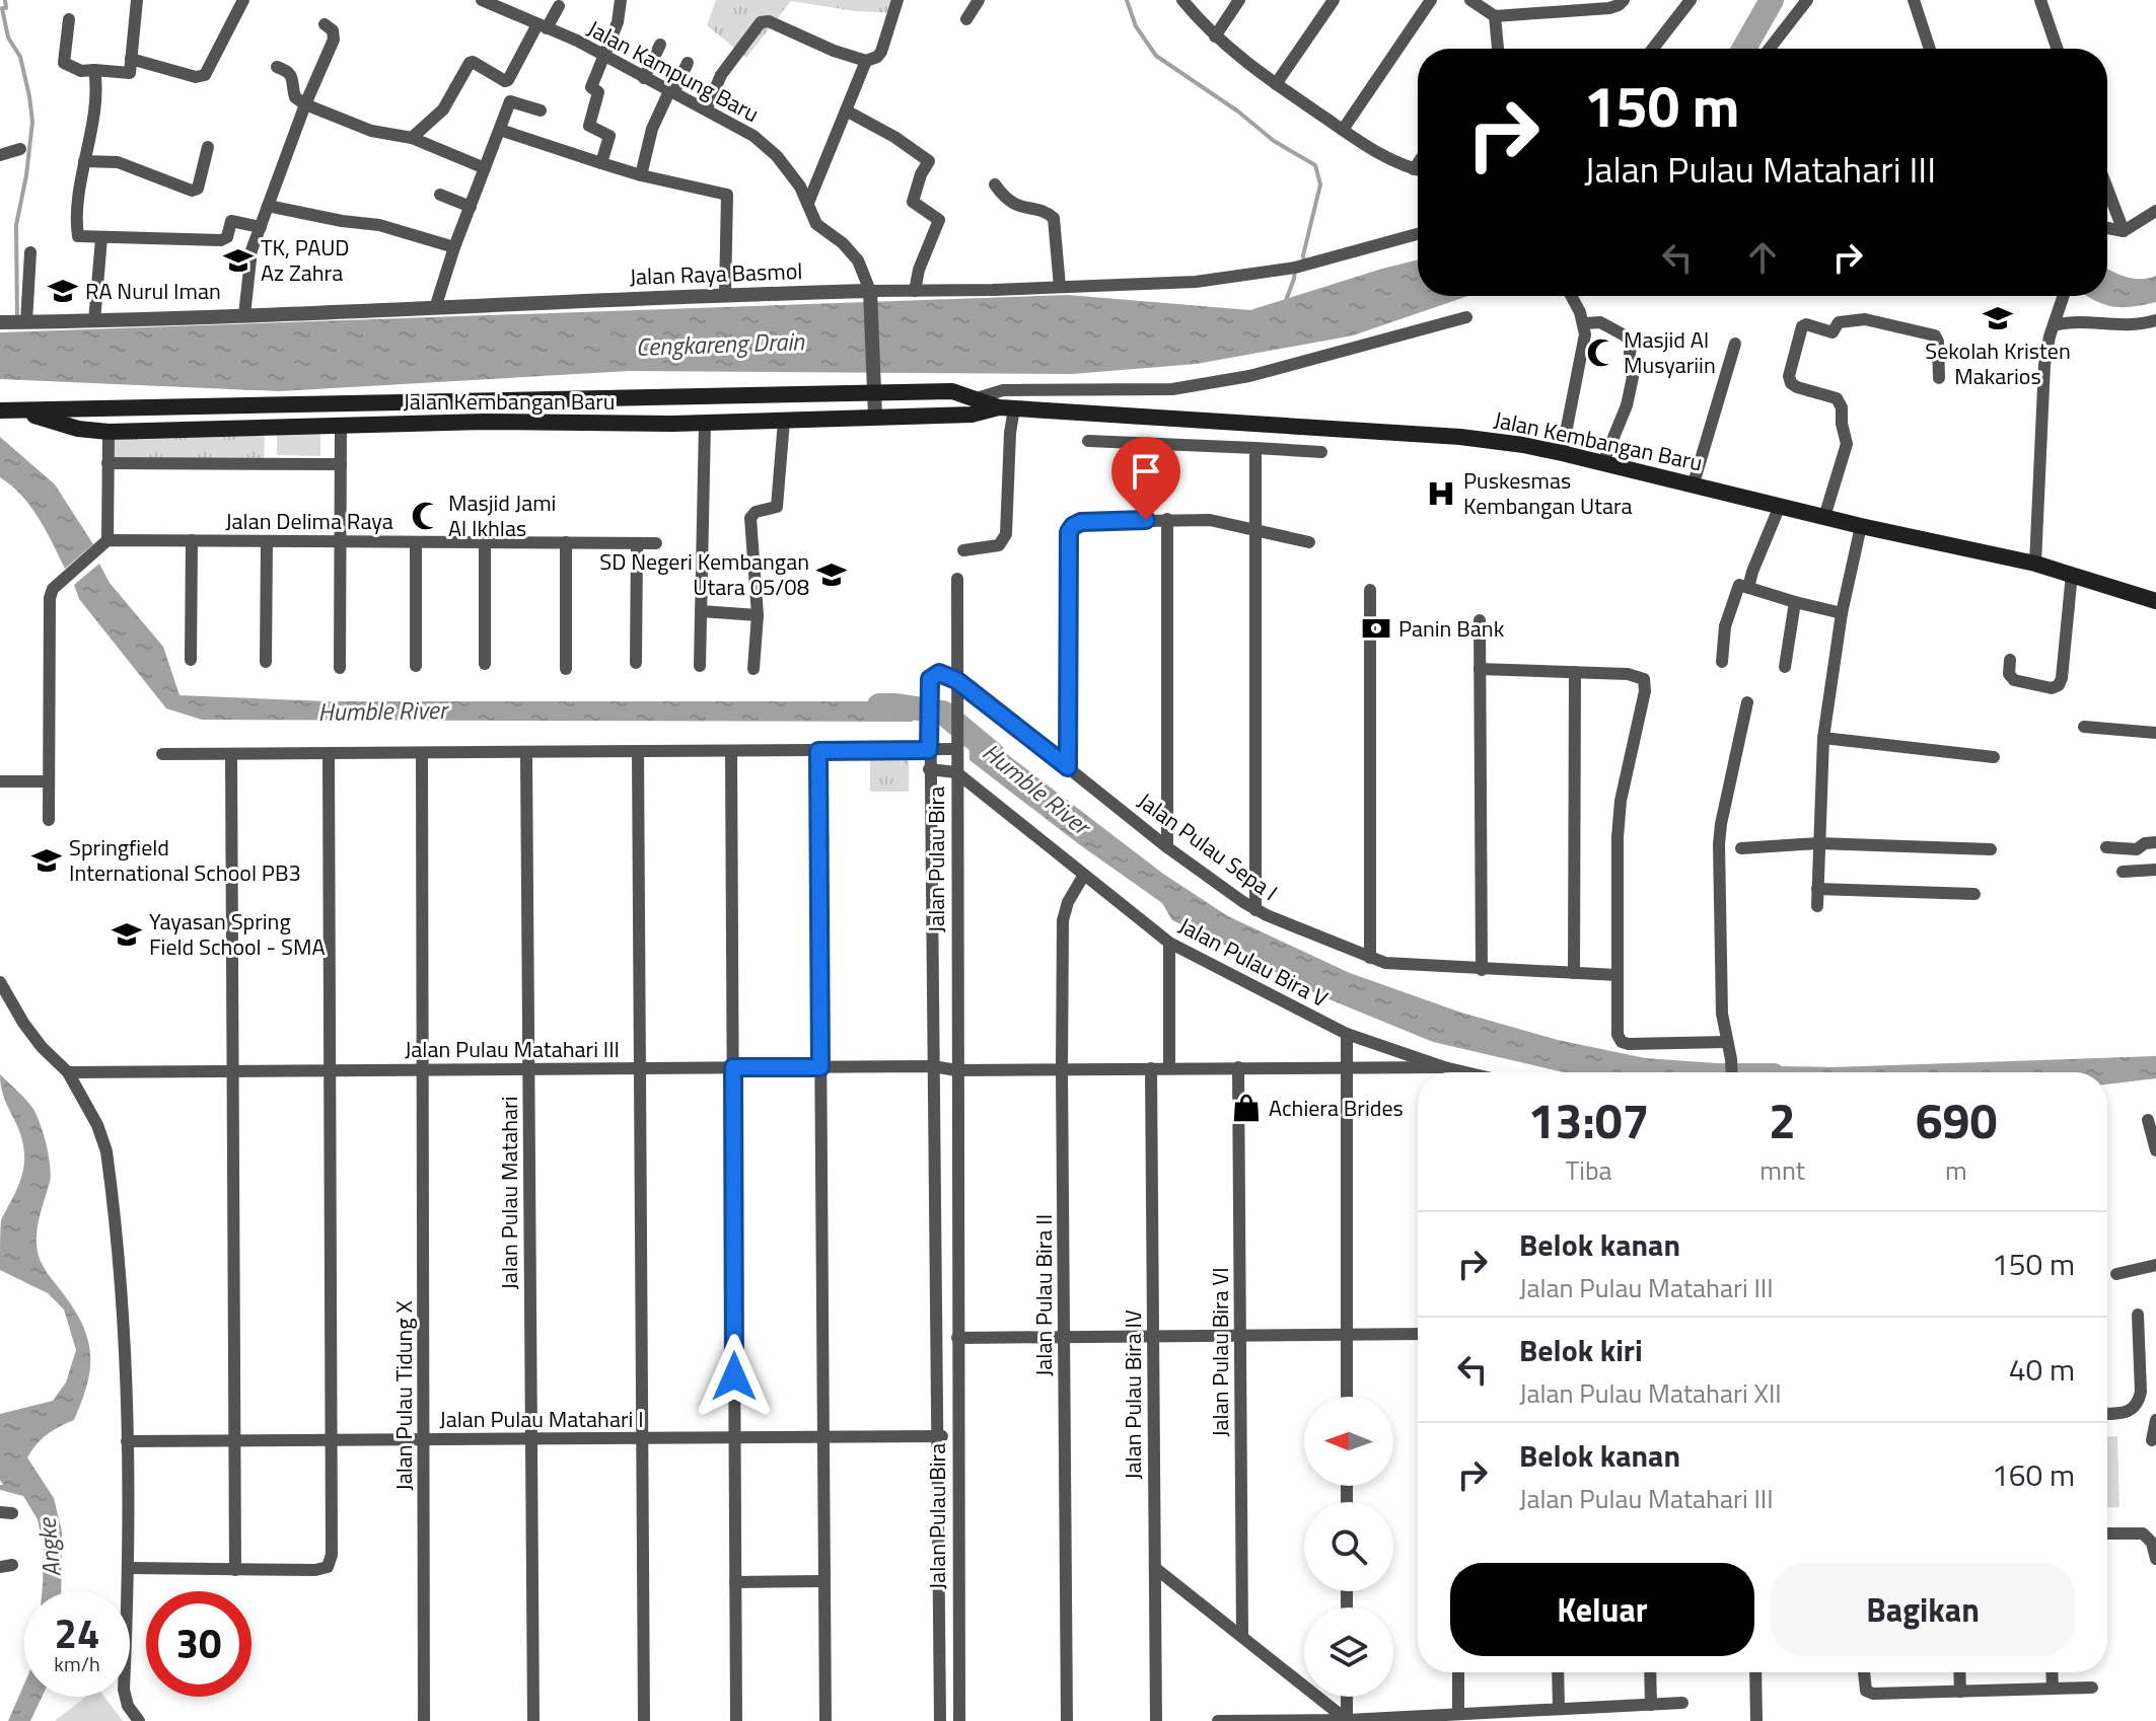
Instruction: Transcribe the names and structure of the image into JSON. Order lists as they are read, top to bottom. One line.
{"streets":{"main road":["Jalan Kembangan Baru"],"street":["Jalan Kampung Baru","Jalan Raya Basmol","Jalan Delima Raya","Jalan Pulau Sepa I","Jalan Pulau Bira","Jalan Pulau Bira V","Jalan Pulau Matahari III","Jalan Pulau Matahari","Jalan Pulau Bira II","Jalan Pulau Bira VI","Jalan Pulau Bira IV","Jalan Pulau Tidung X","Jalan Pulau Matahari I"]},"crossings":[["Jalan Kampung Baru","Jalan Raya Basmol"],["Jalan Pulau Sepa I","Jalan Pulau Bira"],["Jalan Pulau Bira","Jalan Pulau Bira V"],["Jalan Pulau Bira","Jalan Pulau Matahari III"],["Jalan Pulau Bira","Jalan Pulau Matahari I"],["Jalan Pulau Bira V","Jalan Pulau Matahari III"],["Jalan Pulau Bira V","Jalan Pulau Bira II"],["Jalan Pulau Matahari III","Jalan Pulau Matahari"],["Jalan Pulau Matahari III","Jalan Pulau Bira II"],["Jalan Pulau Matahari III","Jalan Pulau Bira VI"],["Jalan Pulau Matahari III","Jalan Pulau Bira IV"],["Jalan Pulau Matahari III","Jalan Pulau Tidung X"],["Jalan Pulau Matahari","Jalan Pulau Matahari I"],["Jalan Pulau Tidung X","Jalan Pulau Matahari I"]],"water":["Cengkareng Drain","Humble River","Angke"],"places":{"school or university":["TK, PAUD Az Zahra","RA Nurul Iman","Sekolah Kristen Makarios","SD Negeri Kembangan Utara 05/08","Springfield International School PB3","Yayasan Spring Field School - SMA"],"mosque":["Masjid Al Musyariin","Masjid Jami Al Ikhlas"],"hospital":["Puskesmas Kembangan Utara"],"bank":["Panin Bank"],"shop":["Achiera Brides"]},"north":"left","page":{"turn":["150 m","Jalan Pulau Matahari III"],"eta":["13:07","Tiba","2","mnt","690","m"],"list":[{"name":"Belok kanan","note":"Jalan Pulau Matahari III","value":"150 m"},{"name":"Belok kiri","note":"Jalan Pulau Matahari XII","value":"40 m"},{"name":"Belok kanan","note":"Jalan Pulau Matahari III","value":"160 m"}],"buttons":["Keluar","Bagikan"],"speed":"24 km/h","limit":"30"}}
